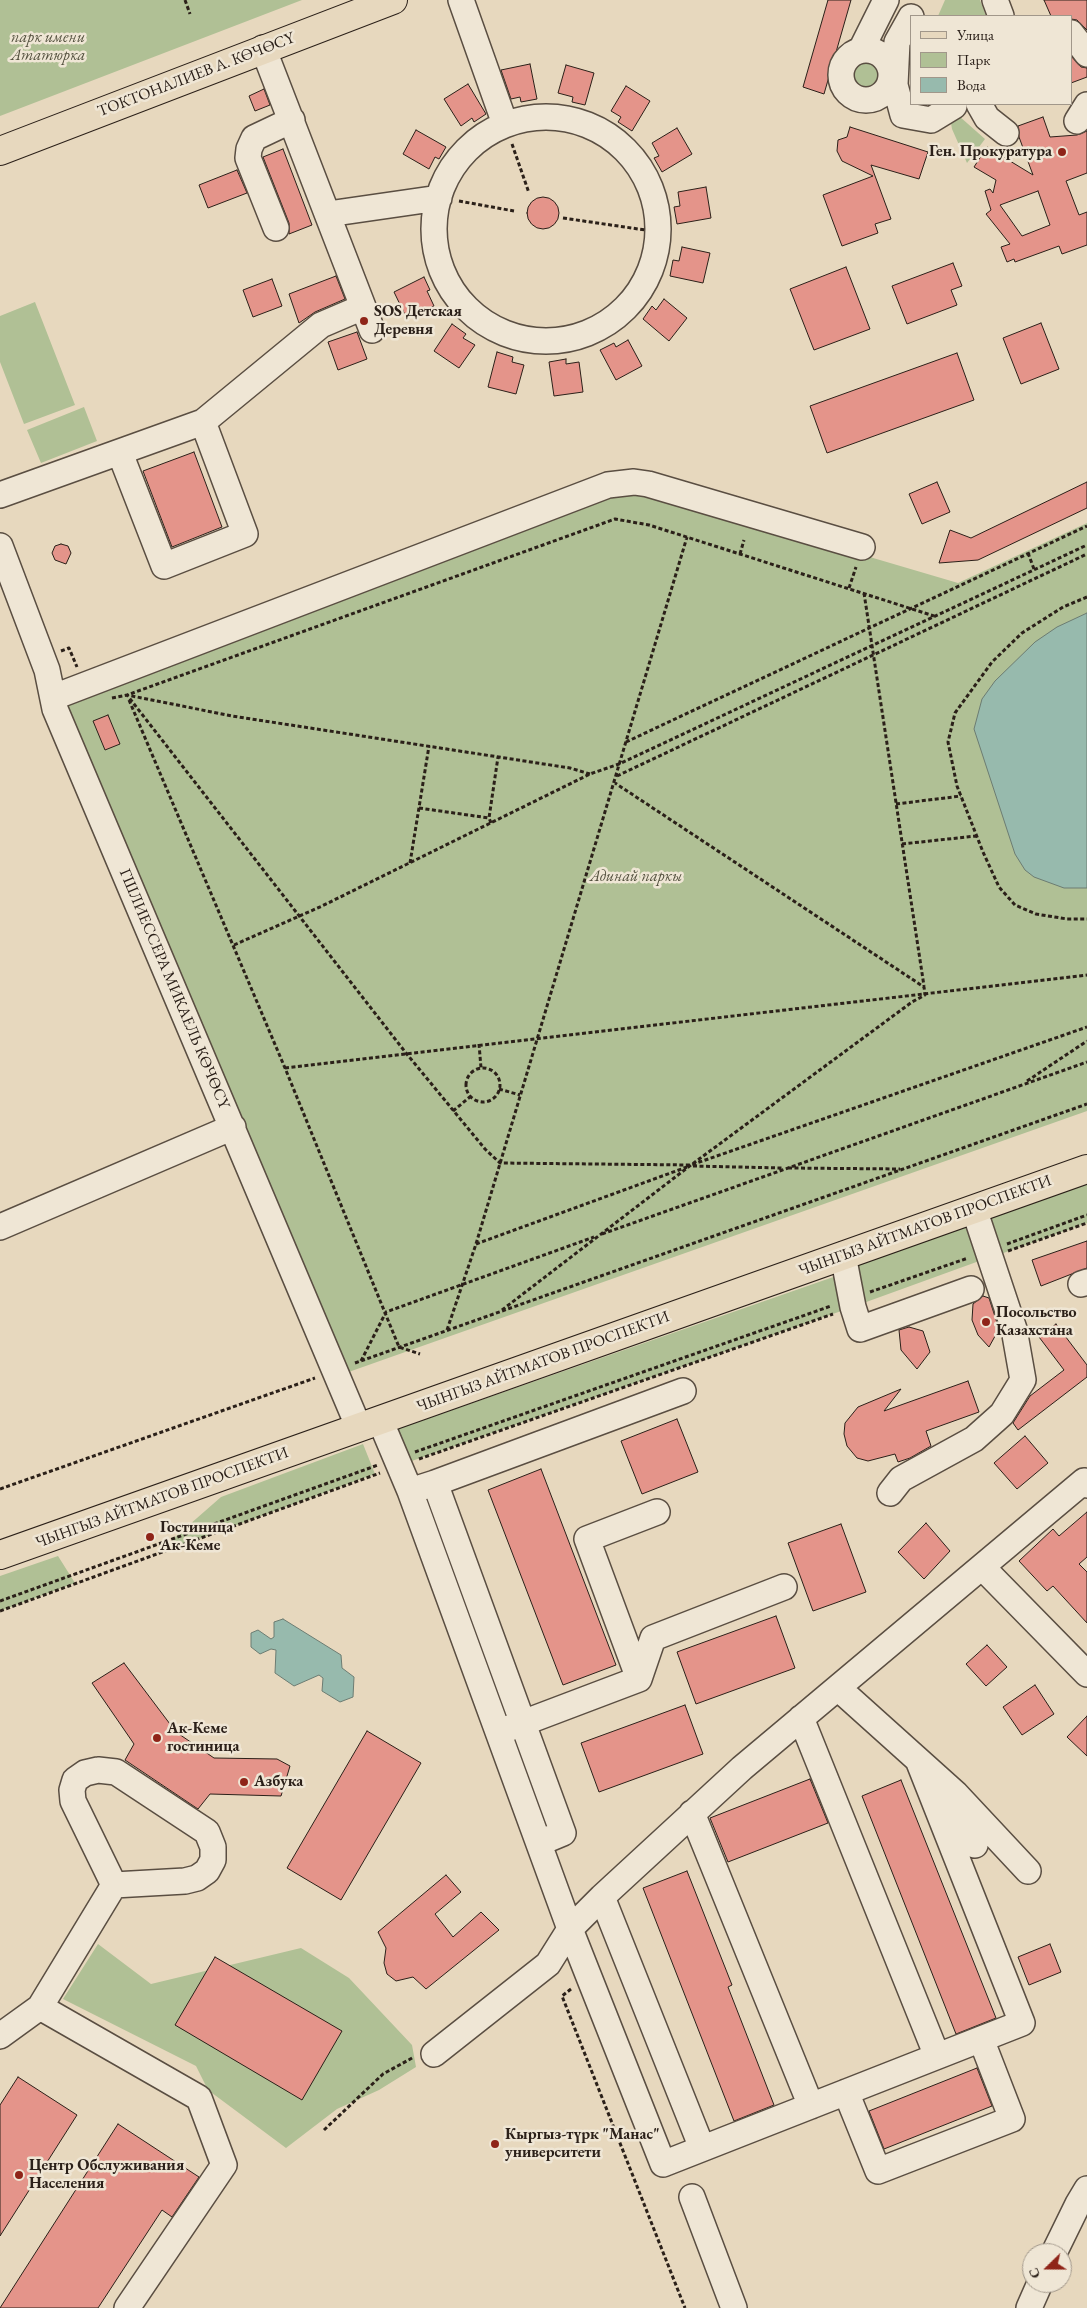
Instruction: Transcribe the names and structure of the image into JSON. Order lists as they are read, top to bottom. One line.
{"streets":{"main road":["ТОКТОНАЛИЕВ А. КӨЧӨСҮ","ЧЫНГЫЗ АЙТМАТОВ ПРОСПЕКТИ"],"street":["ГШЛИЕССЕРА МИКАЕЛЬ КӨЧӨСҮ"]},"crossings":[["ГШЛИЕССЕРА МИКАЕЛЬ КӨЧӨСҮ","ЧЫНГЫЗ АЙТМАТОВ ПРОСПЕКТИ"]],"parks":["парк имени Ататюрка","Адинай паркы"],"places":["Ген. Прокуратура","SOS Детская Деревня","Посольство Казахстана","Гостиница Ак-Кеме","Ак-Кеме гостиница","Азбука","Кыргыз-түрк \"Манас\" университети","Центр Обслуживания Населения"],"legend":["Улица","Парк","Вода"],"north":"left"}
